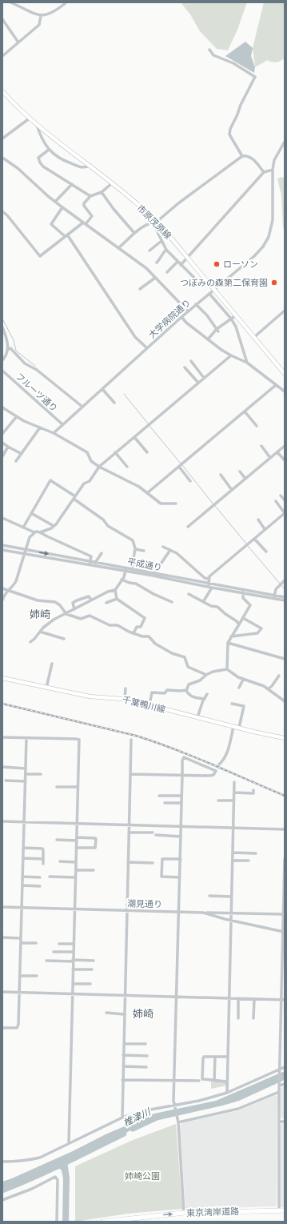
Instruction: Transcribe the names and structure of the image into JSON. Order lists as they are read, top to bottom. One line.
{"streets":{"highway":["東京湾岸道路"],"main road":["市原茂原線","千葉鴨川線"],"street":["大学病院通り","フルーツ通り","平成通り","潮見通り"]},"crossings":[["市原茂原線","大学病院通り"],["大学病院通り","フルーツ通り"]],"one_way":["東京湾岸道路"],"districts":["姉崎","姉崎"],"water":["椎津川"],"parks":["姉崎公園"],"places":["ローソン","つぼみの森第二保育園"]}
